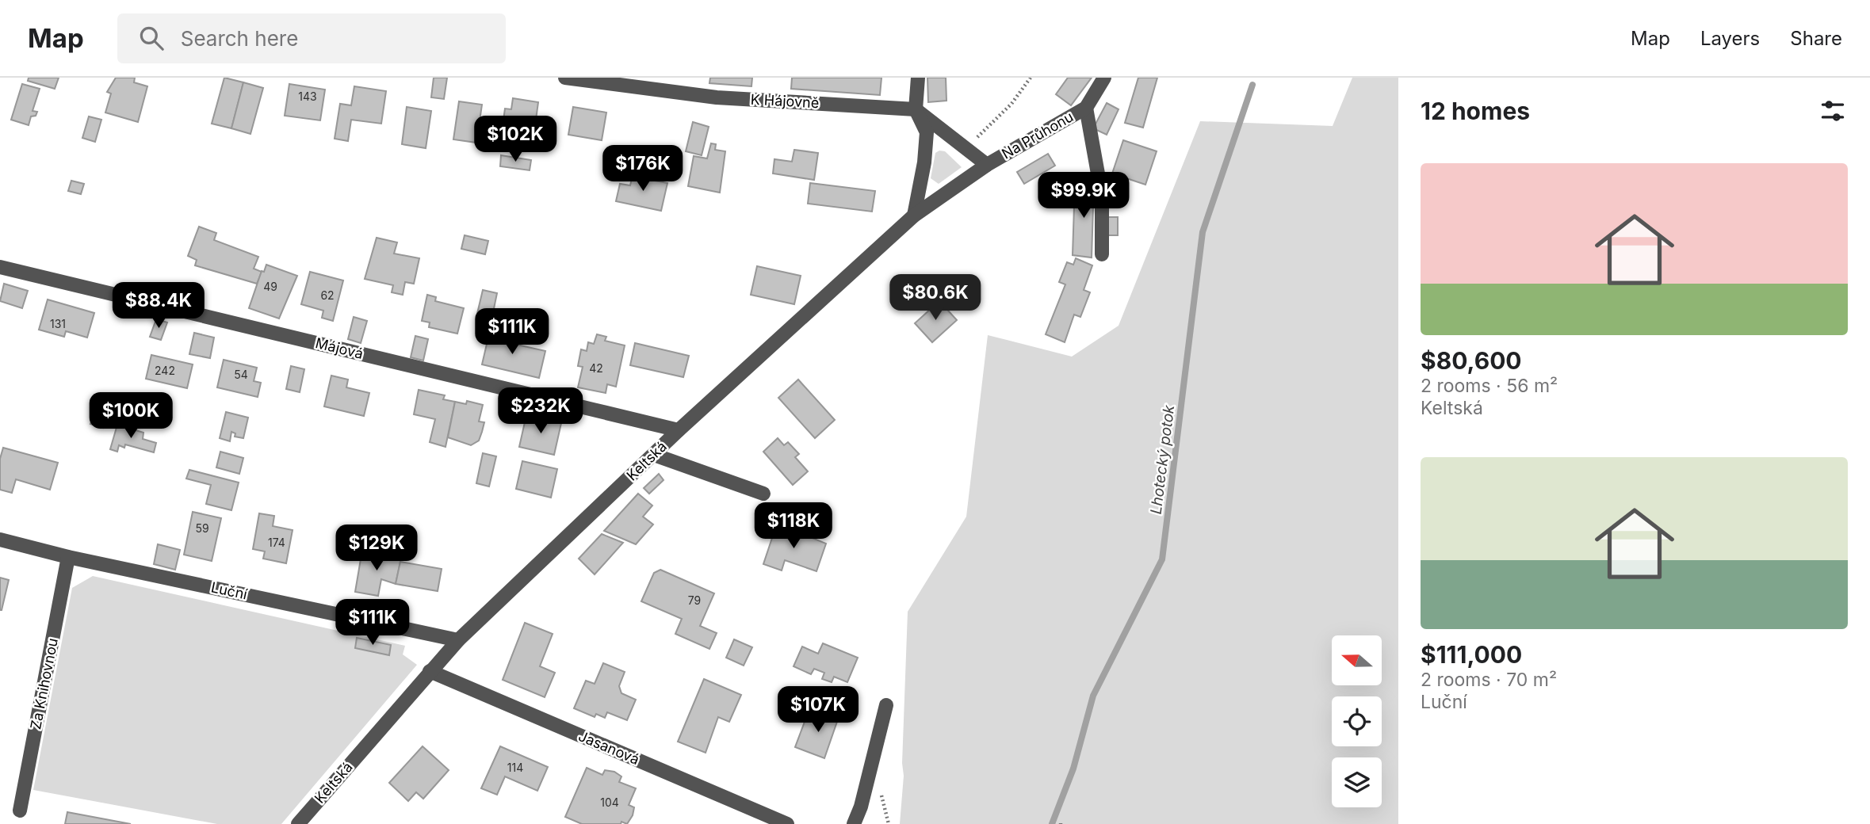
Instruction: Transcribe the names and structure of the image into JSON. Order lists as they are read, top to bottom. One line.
{"streets":{"street":["K Hájovně","Na Průhonu","Májová","Keltská","Luční","Za Knihovnou","Jasanová"]},"crossings":[["Na Průhonu","Keltská"],["Májová","Keltská"],["Keltská","Luční"],["Keltská","Jasanová"],["Luční","Za Knihovnou"]],"water":["Lhotecký potok"],"house_numbers":["143","49","62","131","42","242","54","59","174","79","114","104"],"north":"left","page":{"header":"Map","search":"Search here","nav":["Map","Layers","Share"],"heading":"12 homes","price":["$102K","$176K","$99.9K","$80.6K","$88.4K","$111K","$232K","$100K","$118K","$129K","$111K","$107K"],"list":[{"name":"$80,600","note":"2 rooms · 56 m² · Keltská"},{"name":"$111,000","note":"2 rooms · 70 m² · Luční"}]}}
